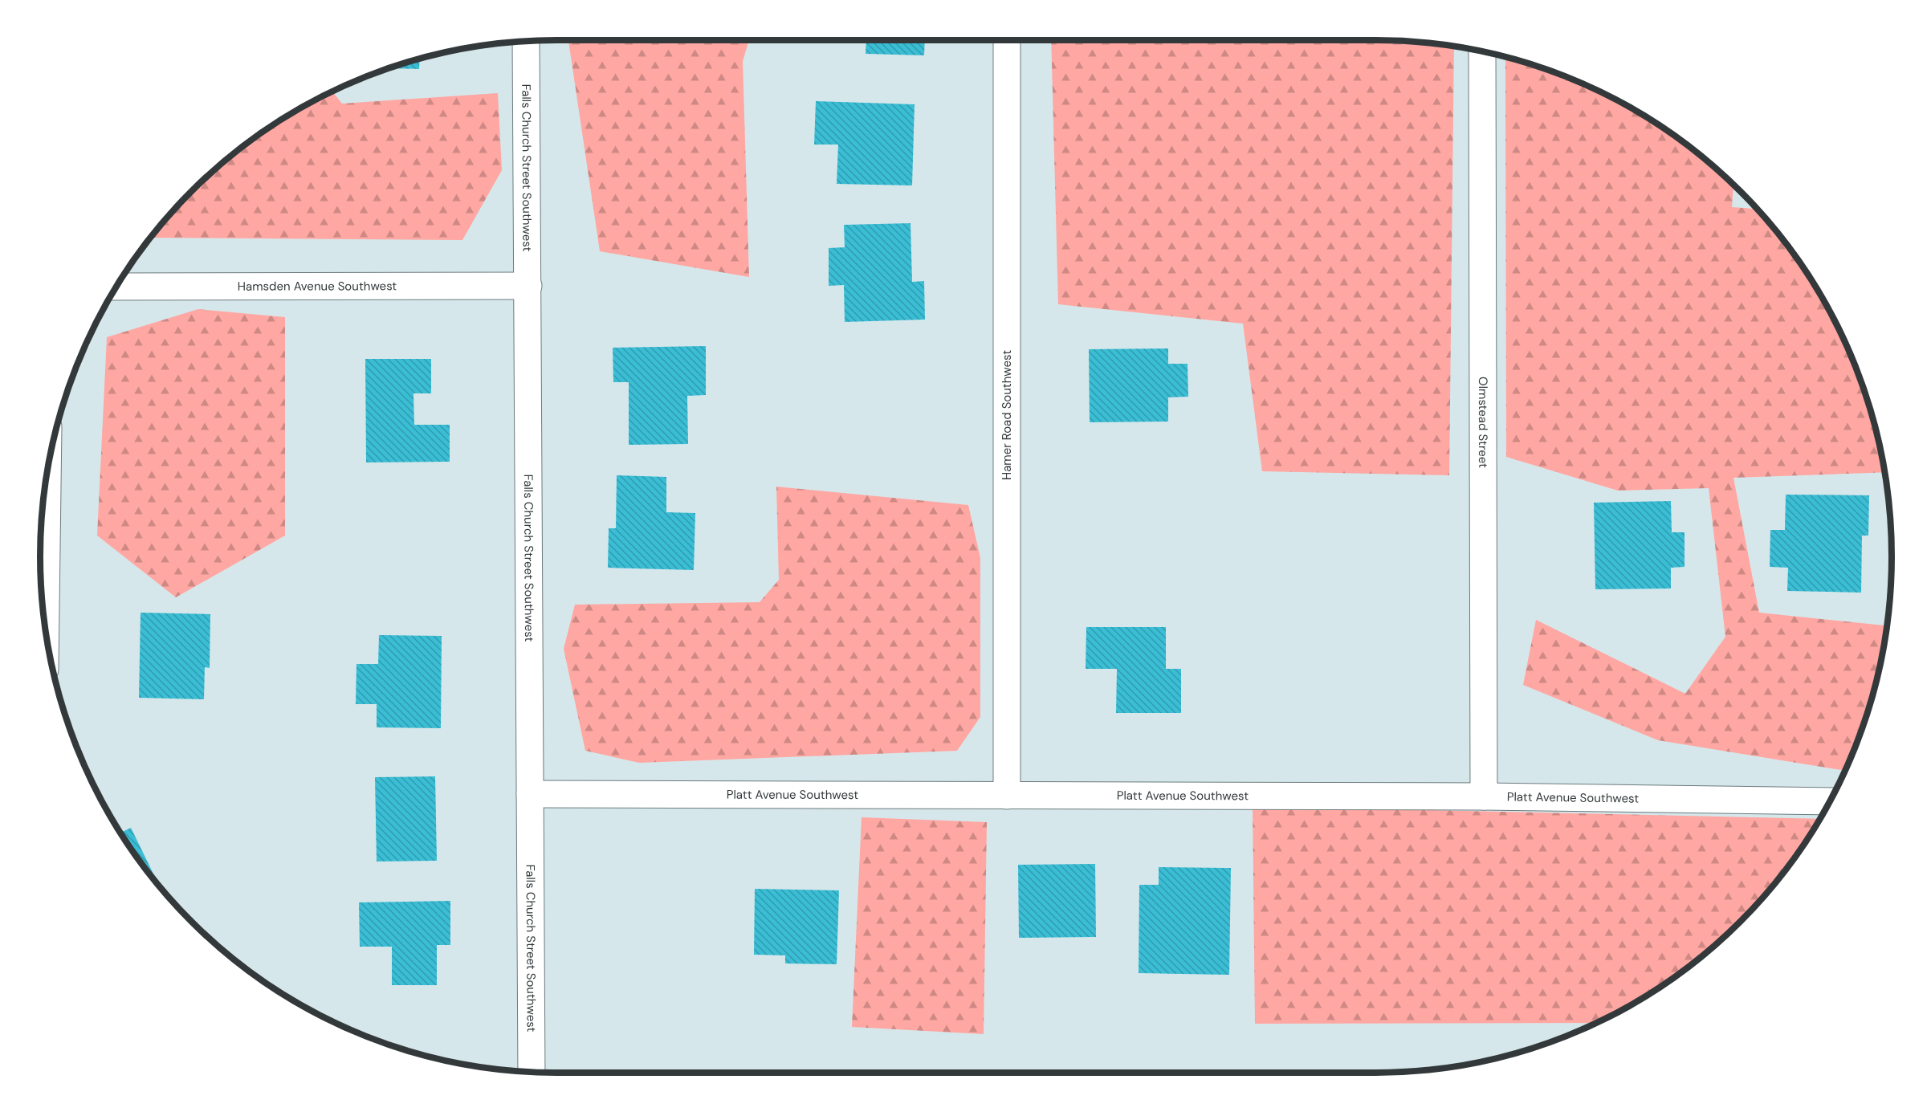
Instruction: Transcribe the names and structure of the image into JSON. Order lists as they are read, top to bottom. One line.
{"streets":{"street":["Falls Church Street Southwest","Hamsden Avenue Southwest","Hamer Road Southwest","Olmstead Street","Platt Avenue Southwest"]},"crossings":[["Falls Church Street Southwest","Hamsden Avenue Southwest"],["Falls Church Street Southwest","Platt Avenue Southwest"],["Hamer Road Southwest","Platt Avenue Southwest"],["Olmstead Street","Platt Avenue Southwest"]]}
